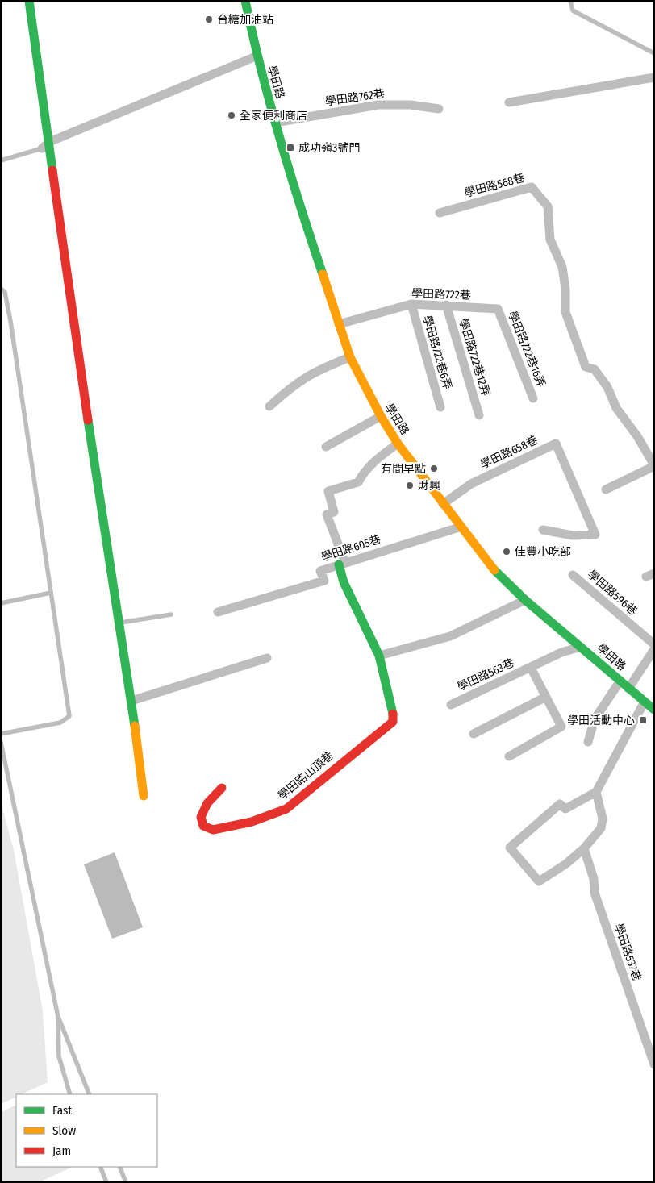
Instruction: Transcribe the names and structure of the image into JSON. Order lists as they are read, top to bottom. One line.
{"streets":{"street":["學田路","學田路762巷","學田路568巷","學田路722巷","學田路722巷16弄","學田路722巷6弄","學田路722巷12弄","學田路658巷","學田路605巷","學田路596巷","學田路563巷","學田路山頂巷","學田路537巷"]},"crossings":[["學田路","學田路762巷"],["學田路","學田路722巷"],["學田路","學田路658巷"],["學田路","學田路605巷"],["學田路","學田路563巷"],["學田路722巷","學田路722巷16弄"],["學田路722巷","學田路722巷6弄"],["學田路722巷","學田路722巷12弄"],["學田路605巷","學田路山頂巷"]],"places":{"other":["台糖加油站","全家便利商店","有間早點","財興","佳豐小吃部"],"transit":["成功嶺3號門","學田活動中心"]},"legend":["Fast","Slow","Jam"]}
